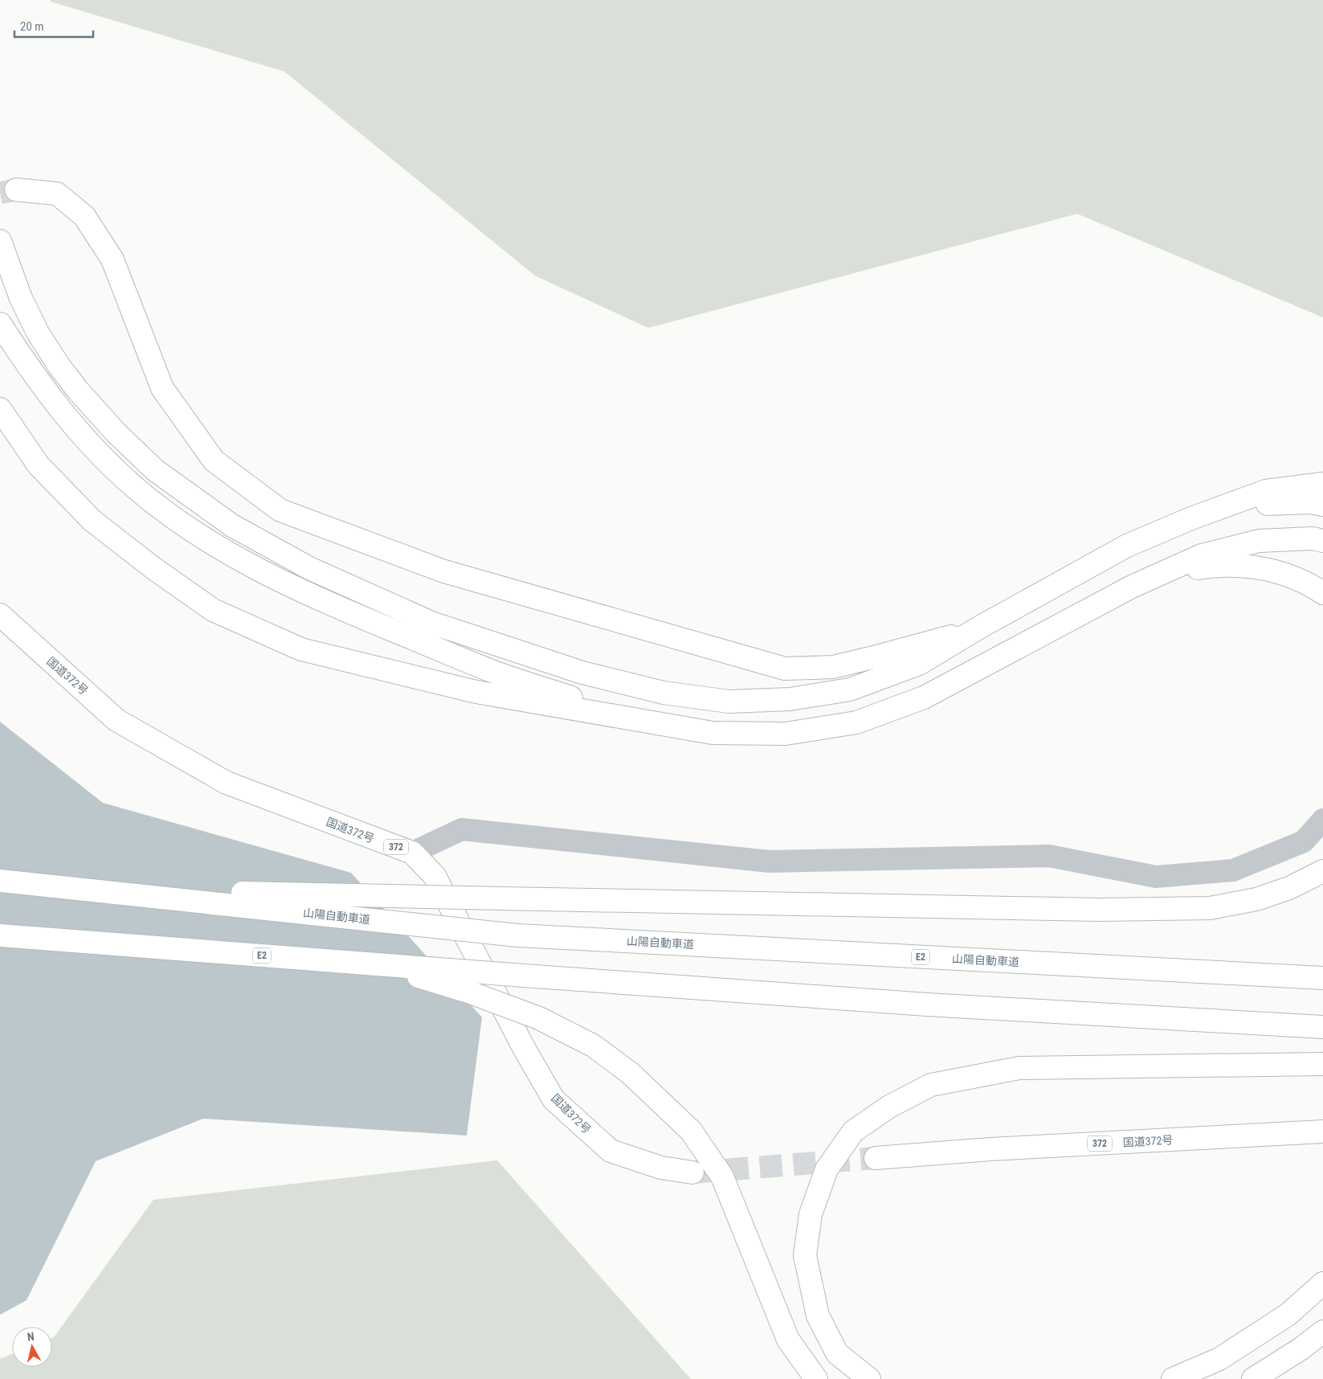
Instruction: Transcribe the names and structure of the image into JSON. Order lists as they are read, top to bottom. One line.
{"streets":{"highway":["国道372号","372","山陽自動車道","E2"]},"scale_bar":"20 m","north":"top"}
